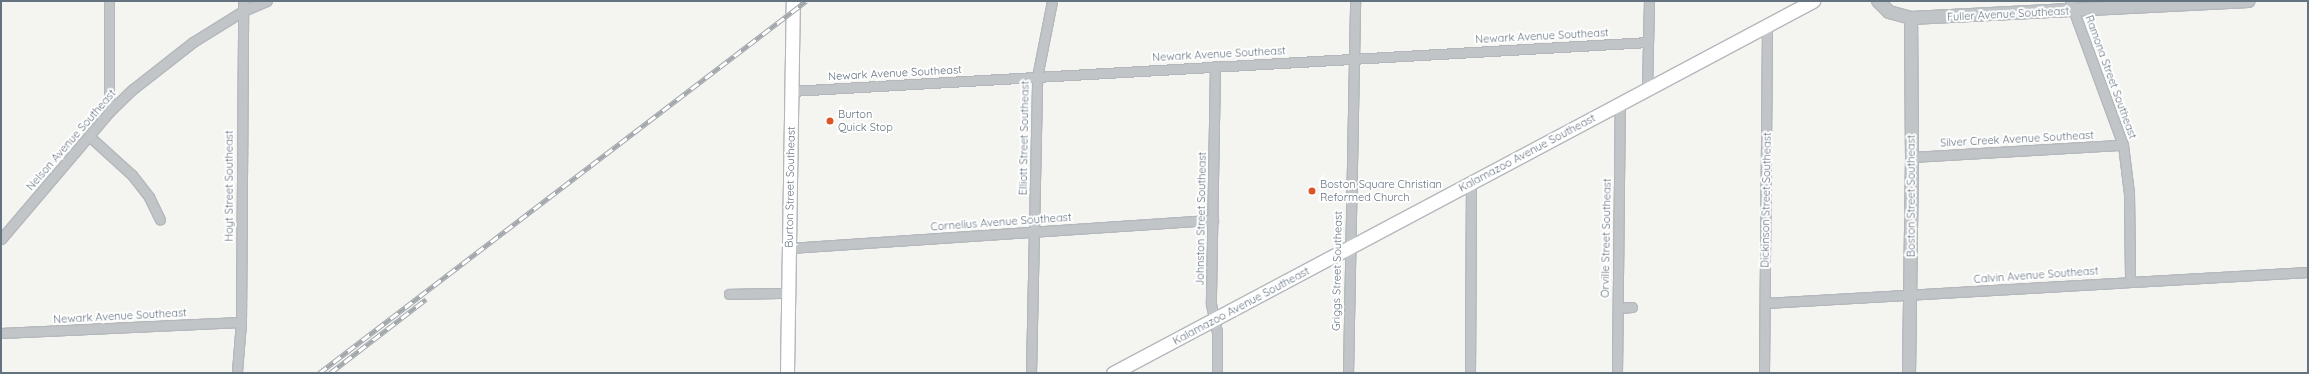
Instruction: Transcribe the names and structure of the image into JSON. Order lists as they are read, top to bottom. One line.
{"streets":{"main road":["Kalamazoo Avenue Southeast","Burton Street Southeast"],"street":["Fuller Avenue Southeast","Newark Avenue Southeast","Ramona Street Southeast","Elliott Street Southeast","Silver Creek Avenue Southeast","Nelson Avenue Southeast","Hoyt Street Southeast","Boston Street Southeast","Dickinson Street Southeast","Johnston Street Southeast","Cornelius Avenue Southeast","Orville Street Southeast","Griggs Street Southeast","Calvin Avenue Southeast"]},"crossings":[["Fuller Avenue Southeast","Ramona Street Southeast"],["Fuller Avenue Southeast","Boston Street Southeast"],["Newark Avenue Southeast","Elliott Street Southeast"],["Newark Avenue Southeast","Hoyt Street Southeast"],["Newark Avenue Southeast","Burton Street Southeast"],["Newark Avenue Southeast","Johnston Street Southeast"],["Newark Avenue Southeast","Griggs Street Southeast"],["Ramona Street Southeast","Silver Creek Avenue Southeast"],["Ramona Street Southeast","Calvin Avenue Southeast"],["Elliott Street Southeast","Cornelius Avenue Southeast"],["Silver Creek Avenue Southeast","Boston Street Southeast"],["Nelson Avenue Southeast","Hoyt Street Southeast"],["Kalamazoo Avenue Southeast","Dickinson Street Southeast"],["Kalamazoo Avenue Southeast","Johnston Street Southeast"],["Kalamazoo Avenue Southeast","Orville Street Southeast"],["Kalamazoo Avenue Southeast","Griggs Street Southeast"],["Burton Street Southeast","Cornelius Avenue Southeast"],["Boston Street Southeast","Calvin Avenue Southeast"],["Dickinson Street Southeast","Calvin Avenue Southeast"],["Johnston Street Southeast","Cornelius Avenue Southeast"]],"places":["Burton Quick Stop","Boston Square Christian Reformed Church"]}
